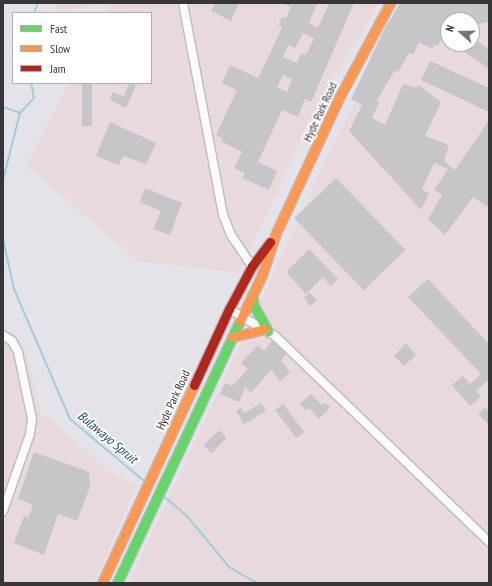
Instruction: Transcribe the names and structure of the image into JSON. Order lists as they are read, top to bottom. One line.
{"streets":{"street":["Hyde Park Road"]},"water":["Bulawayo Spruit"],"legend":["Fast","Slow","Jam"],"north":"left"}
